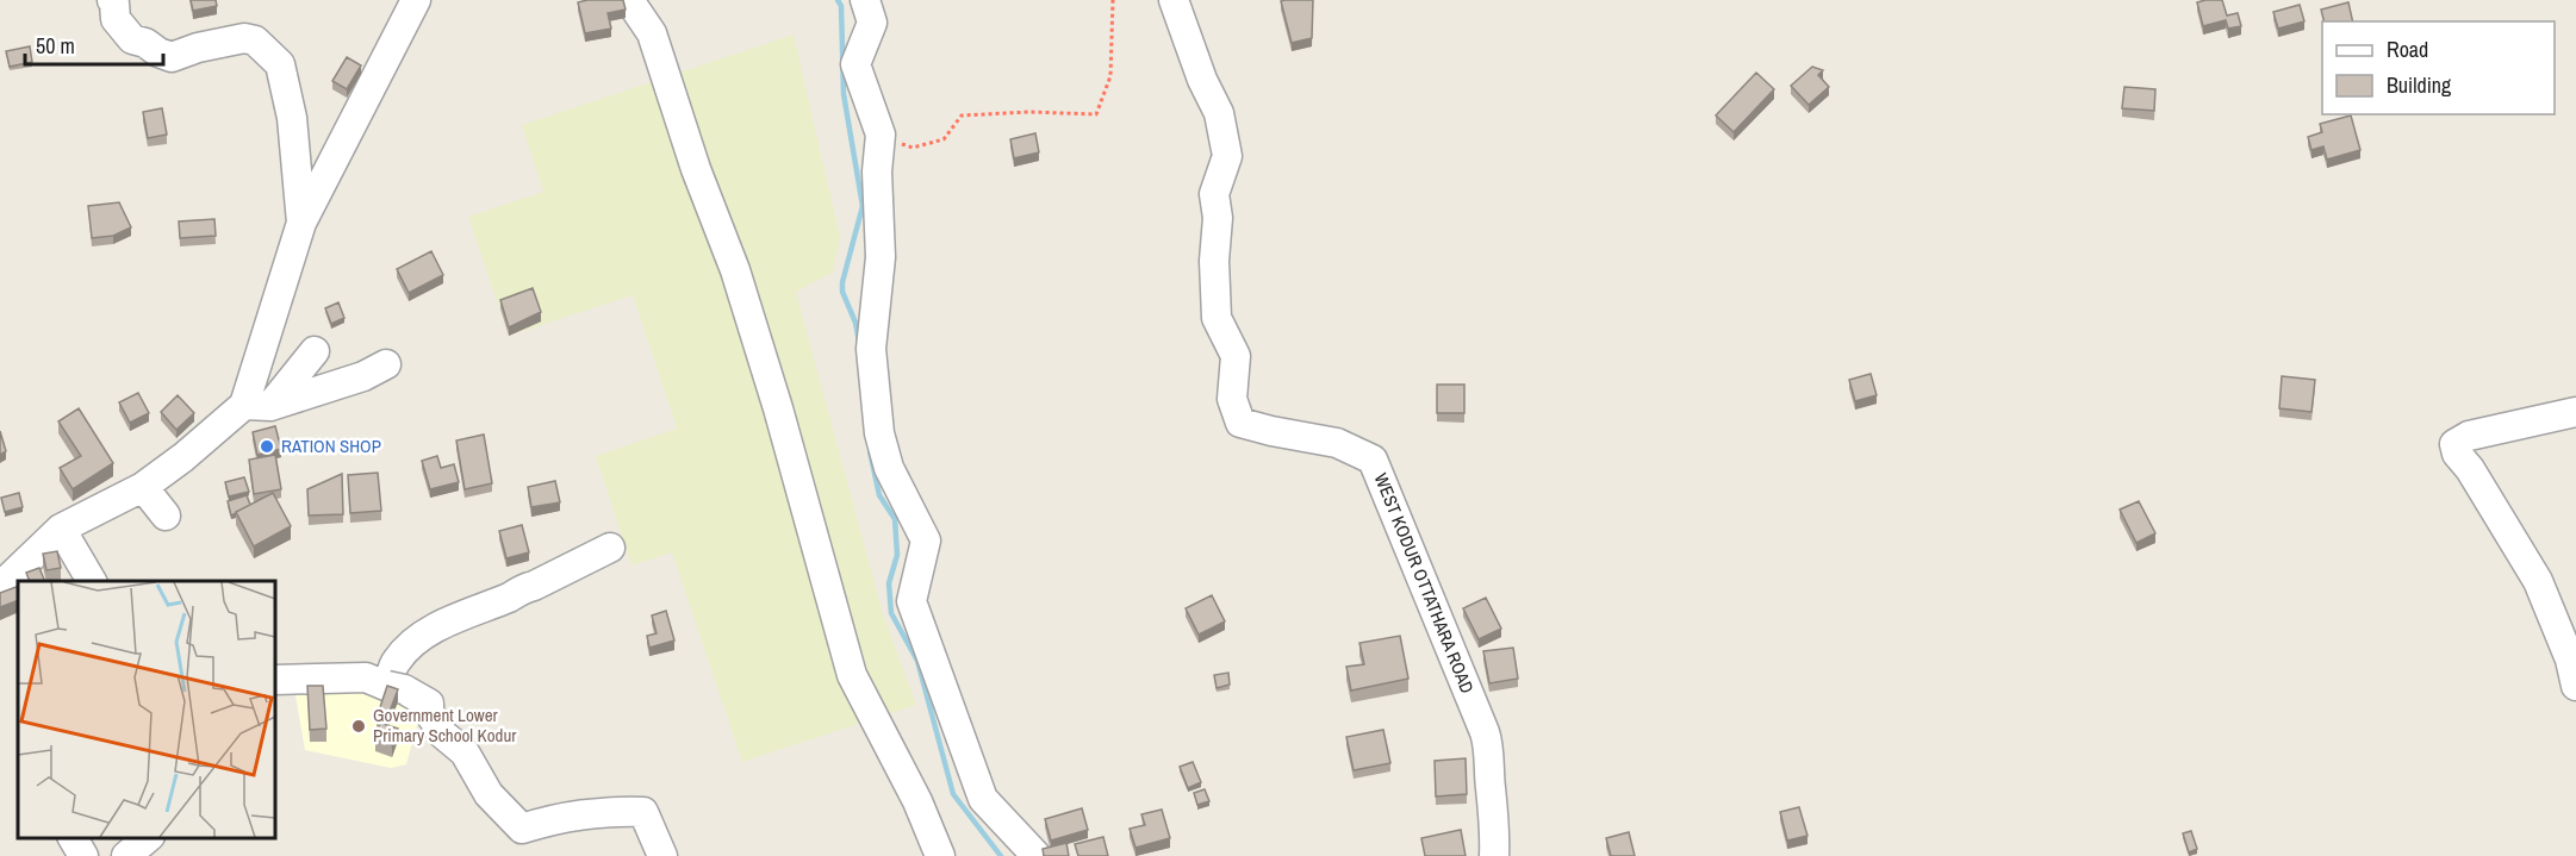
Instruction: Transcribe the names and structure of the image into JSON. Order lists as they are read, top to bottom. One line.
{"streets":{"street":["WEST KODUR OTTATHARA ROAD"]},"places":["RATION SHOP","Government Lower Primary School Kodur"],"legend":["Road","Building"],"scale_bar":"50 m"}
